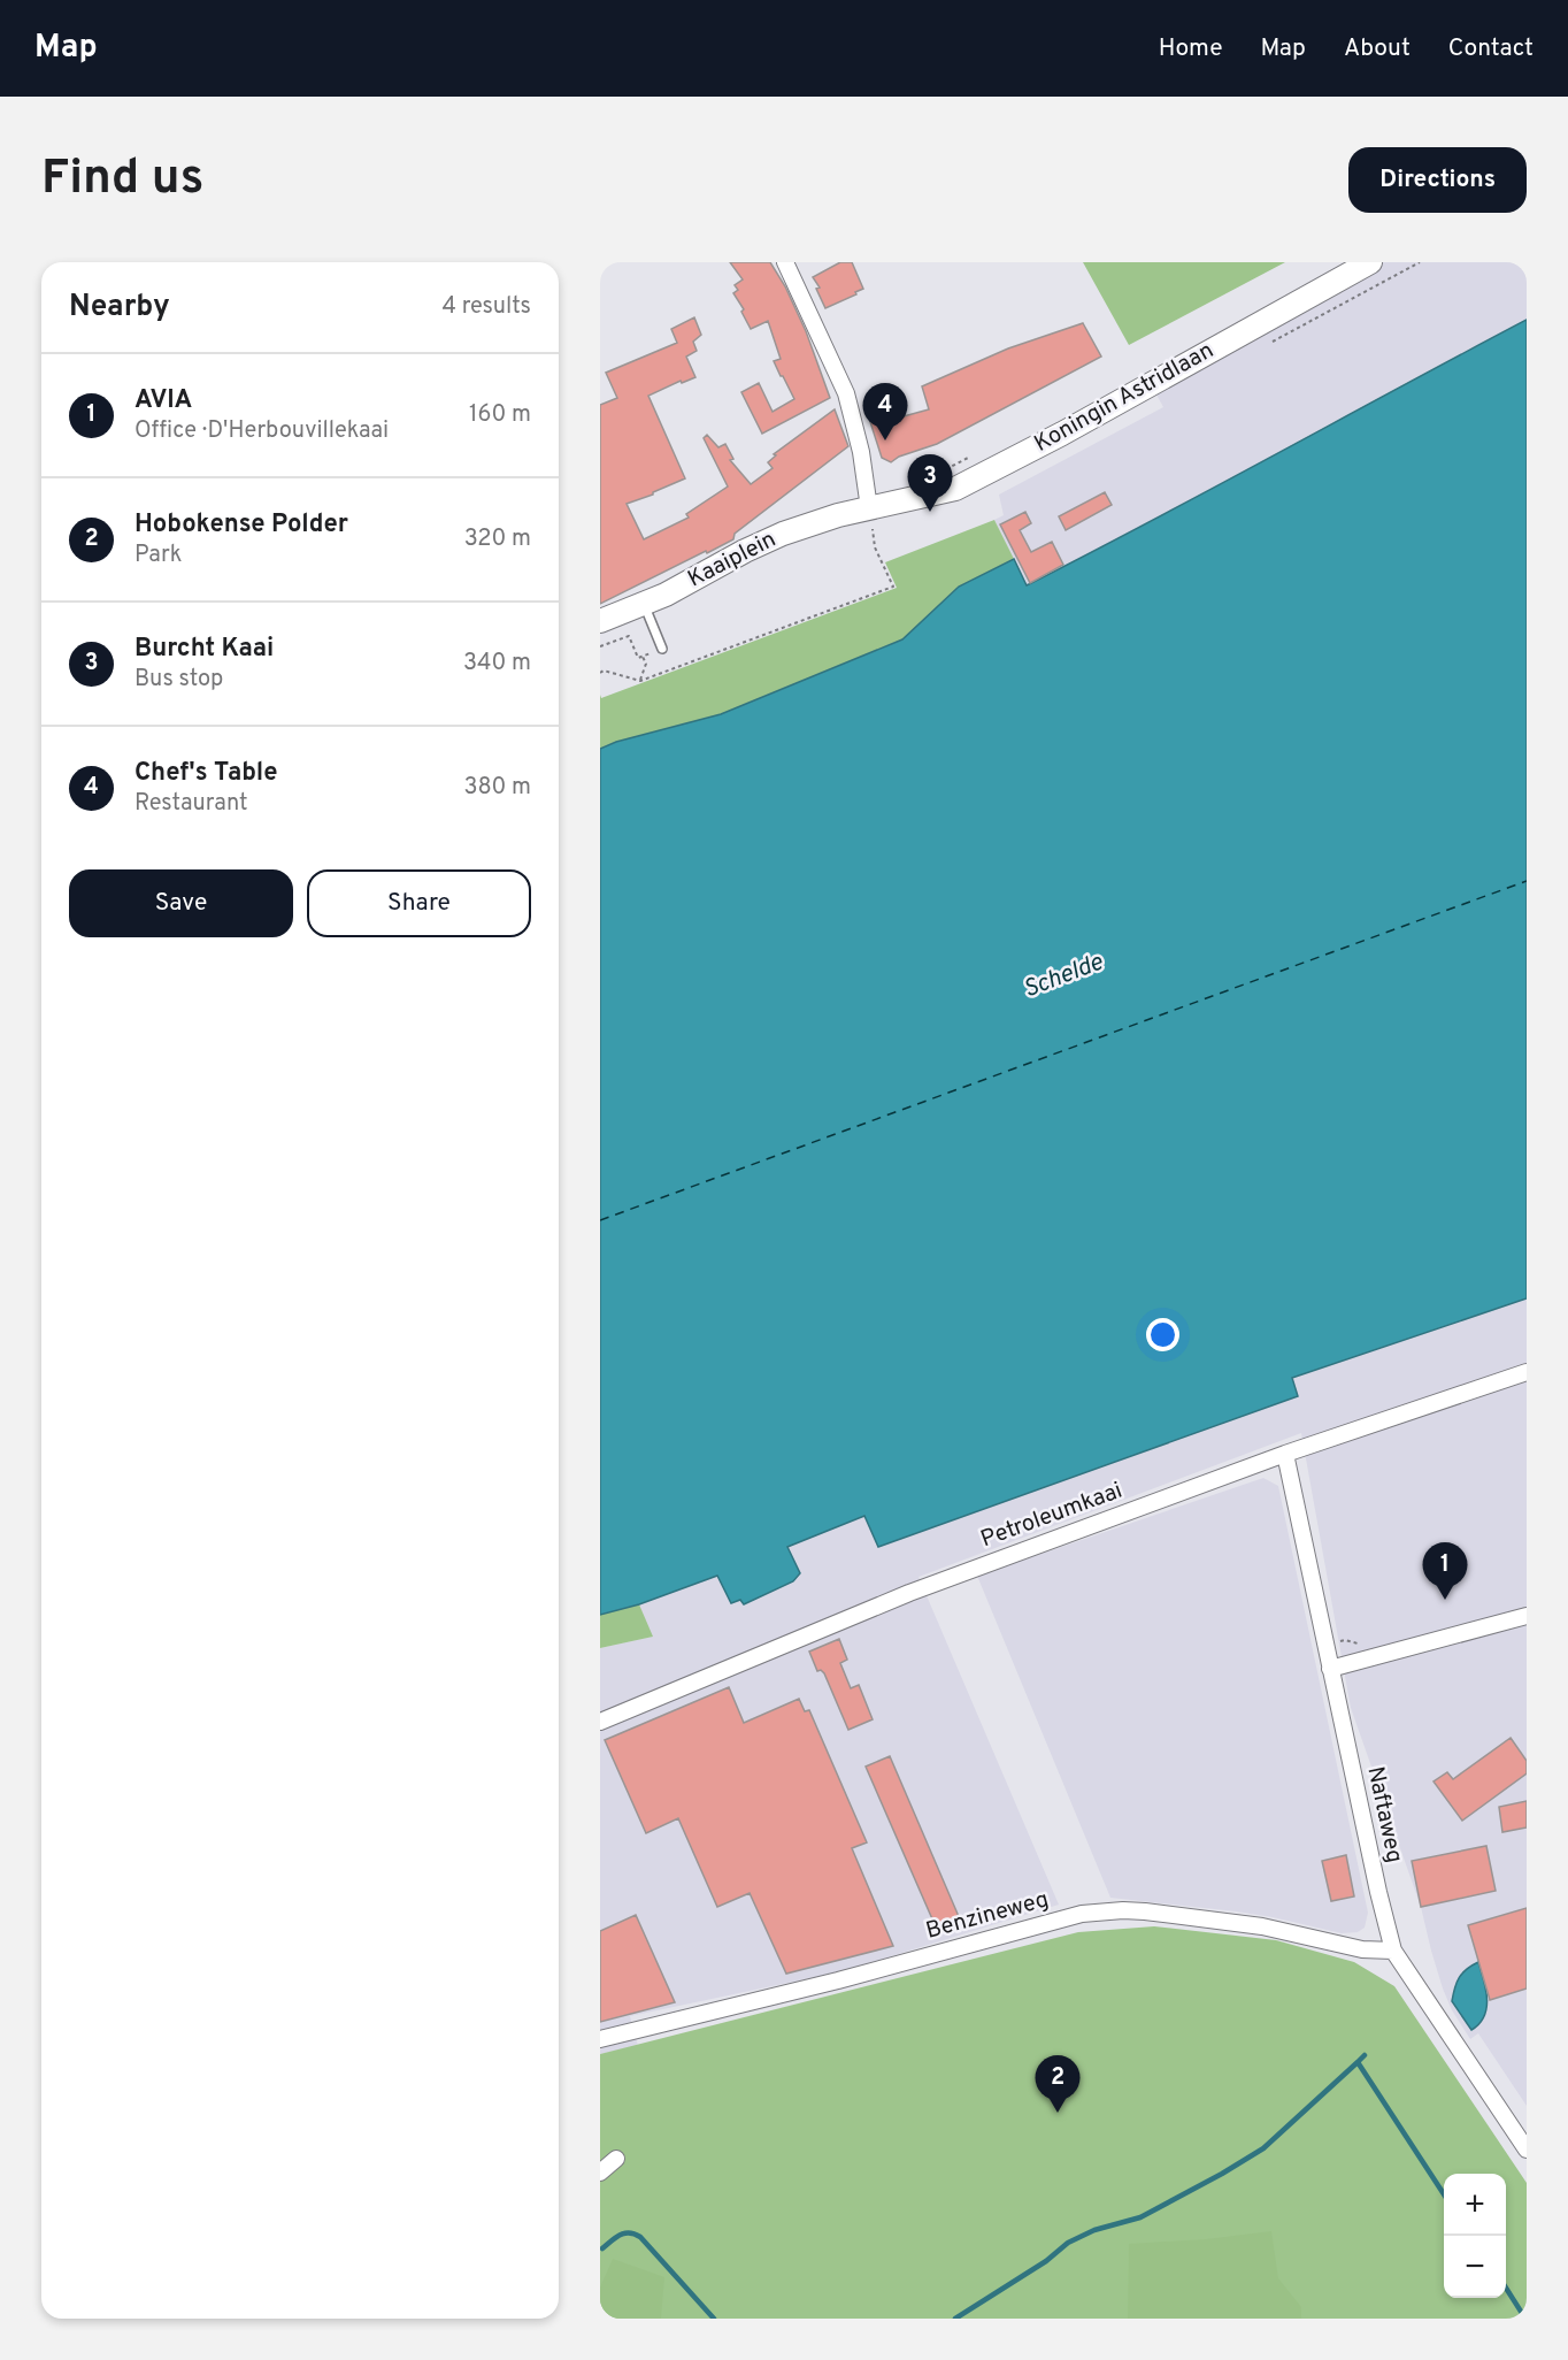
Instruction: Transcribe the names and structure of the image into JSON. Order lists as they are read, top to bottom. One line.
{"streets":{"street":["Koningin Astridlaan","Kaaiplein","Petroleumkaai","Naftaweg","Benzineweg"]},"crossings":[["Koningin Astridlaan","Kaaiplein"],["Petroleumkaai","Naftaweg"],["Naftaweg","Benzineweg"]],"water":["Schelde"],"page":{"header":"Map","nav":["Home","Map","About","Contact"],"buttons":["Directions",["Save","Share"]],"title":"Find us","heading":["Nearby","4 results"],"list":[{"mark":"1","name":"AVIA","note":"Office · D'Herbouvillekaai","value":"160 m"},{"mark":"2","name":"Hobokense Polder","note":"Park","value":"320 m"},{"mark":"3","name":"Burcht Kaai","note":"Bus stop","value":"340 m"},{"mark":"4","name":"Chef's Table","note":"Restaurant","value":"380 m"}],"pins":["4","3","1","2"],"map_buttons":["+","−"]}}
